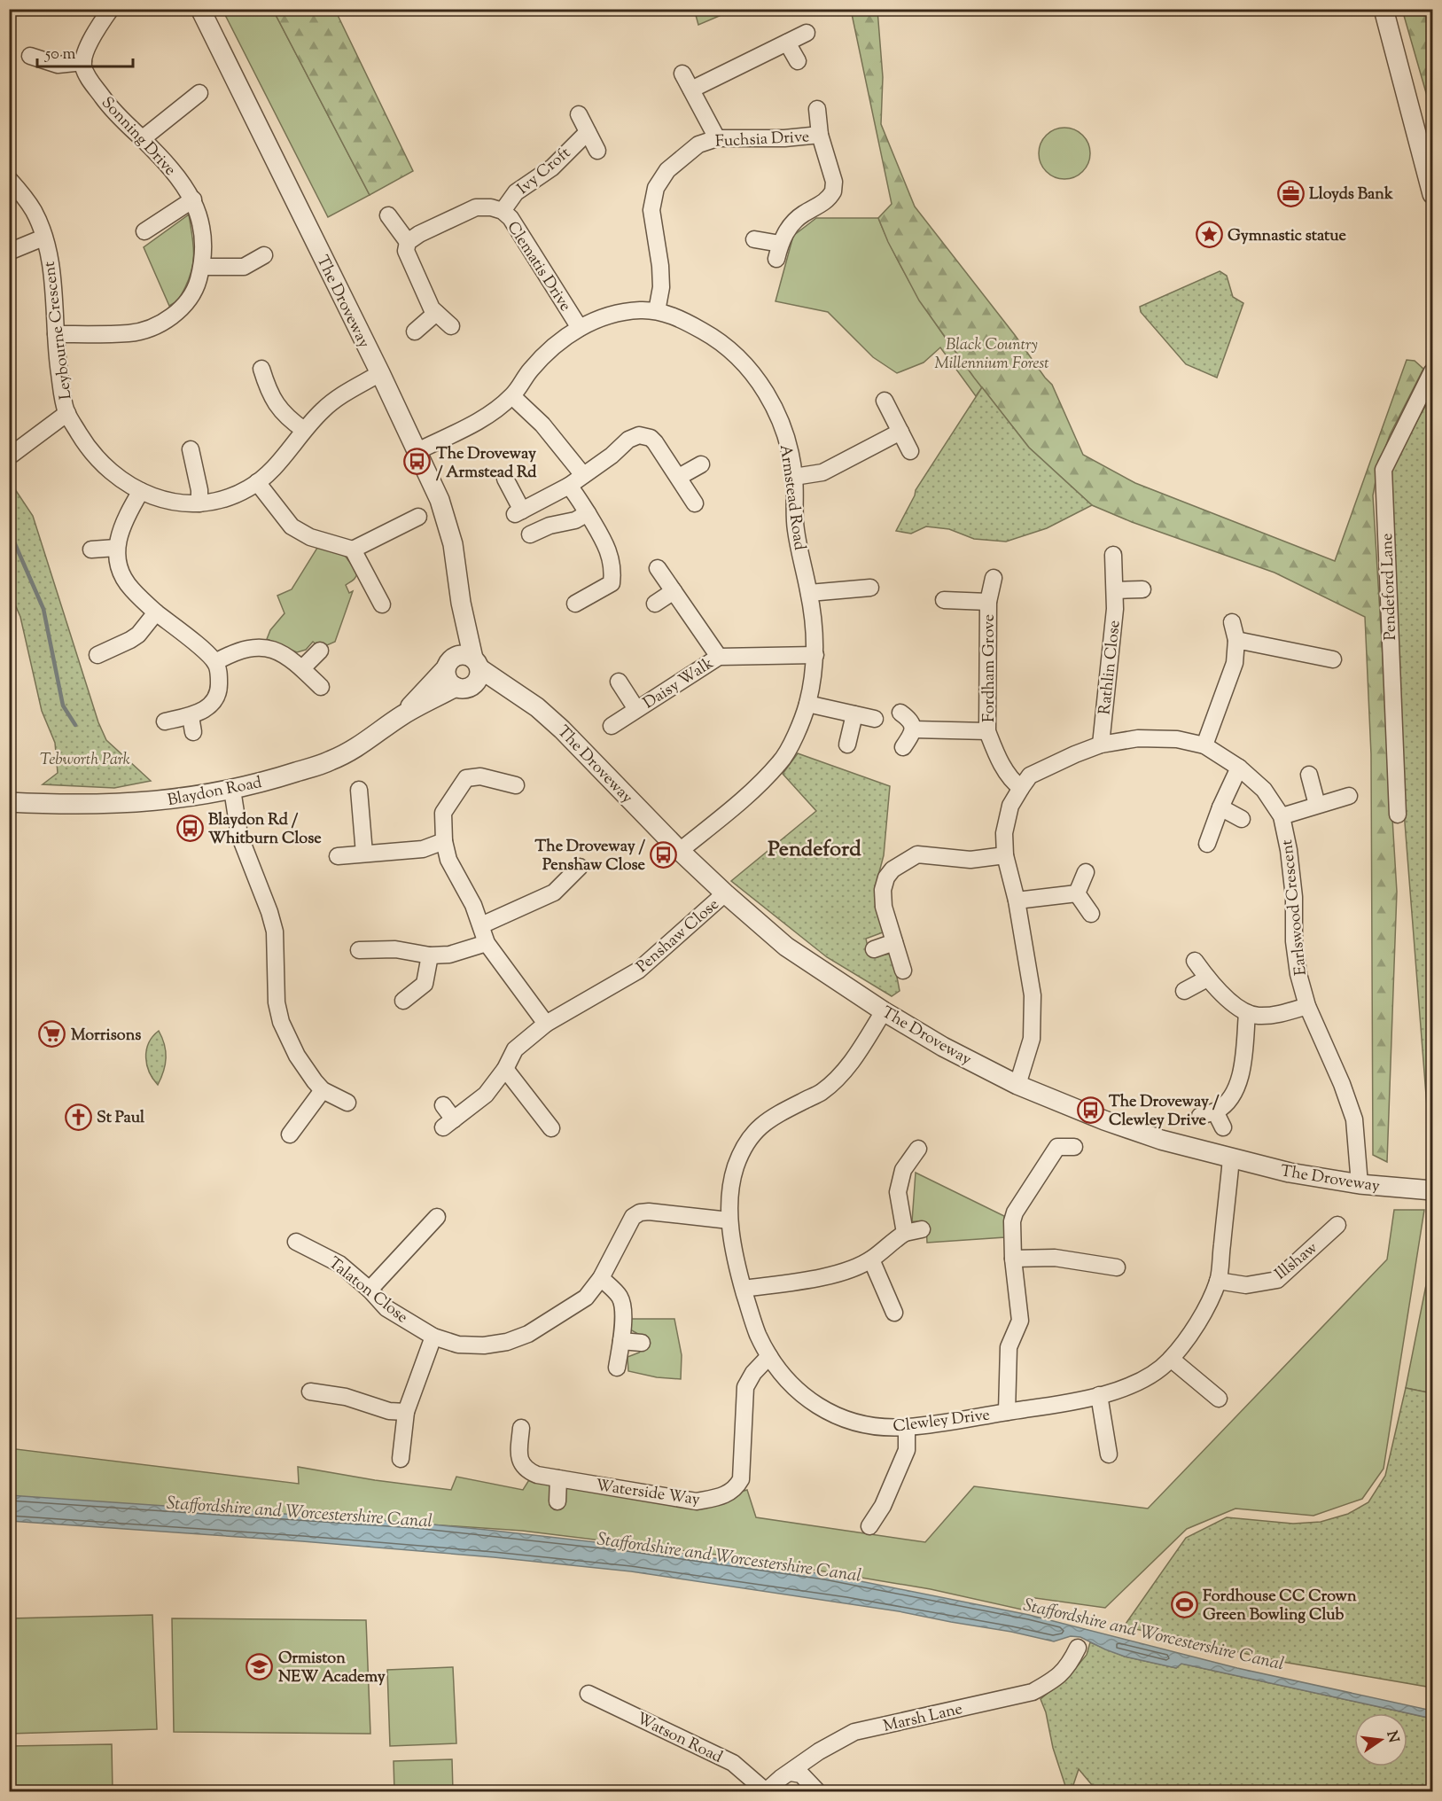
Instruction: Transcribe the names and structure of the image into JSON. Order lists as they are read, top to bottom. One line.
{"streets":{"street":["Sonning Drive","Fuchsia Drive","Ivy Croft","Clematis Drive","The Droveway","Leybourne Crescent","Armstead Road","Pendeford Lane","Rathlin Close","Fordham Grove","Daisy Walk","Blaydon Road","Earlswood Crescent","Penshaw Close","Illshaw","Talaton Close","Clewley Drive","Waterside Way","Marsh Lane","Watson Road"]},"crossings":[["Sonning Drive","Leybourne Crescent"],["Fuchsia Drive","Armstead Road"],["Ivy Croft","Clematis Drive"],["Clematis Drive","Armstead Road"],["The Droveway","Leybourne Crescent"],["The Droveway","Armstead Road"],["The Droveway","Blaydon Road"],["The Droveway","Earlswood Crescent"],["The Droveway","Penshaw Close"],["The Droveway","Clewley Drive"],["Armstead Road","Daisy Walk"],["Rathlin Close","Earlswood Crescent"],["Fordham Grove","Earlswood Crescent"],["Illshaw","Clewley Drive"],["Talaton Close","Clewley Drive"],["Clewley Drive","Waterside Way"],["Marsh Lane","Watson Road"]],"districts":["Pendeford"],"water":["Staffordshire and Worcestershire Canal"],"parks":["Black Country Millennium Forest","Tebworth Park"],"places":{"office":["Lloyds Bank"],"place":["Gymnastic statue"],"bus stop":["The Droveway / Armstead Rd","Blaydon Rd / Whitburn Close","The Droveway / Penshaw Close","The Droveway / Clewley Drive"],"supermarket":["Morrisons"],"church":["St Paul"],"sports":["Fordhouse CC Crown Green Bowling Club"],"school or university":["Ormiston NEW Academy"]},"scale_bar":"50 m","north":"right"}
